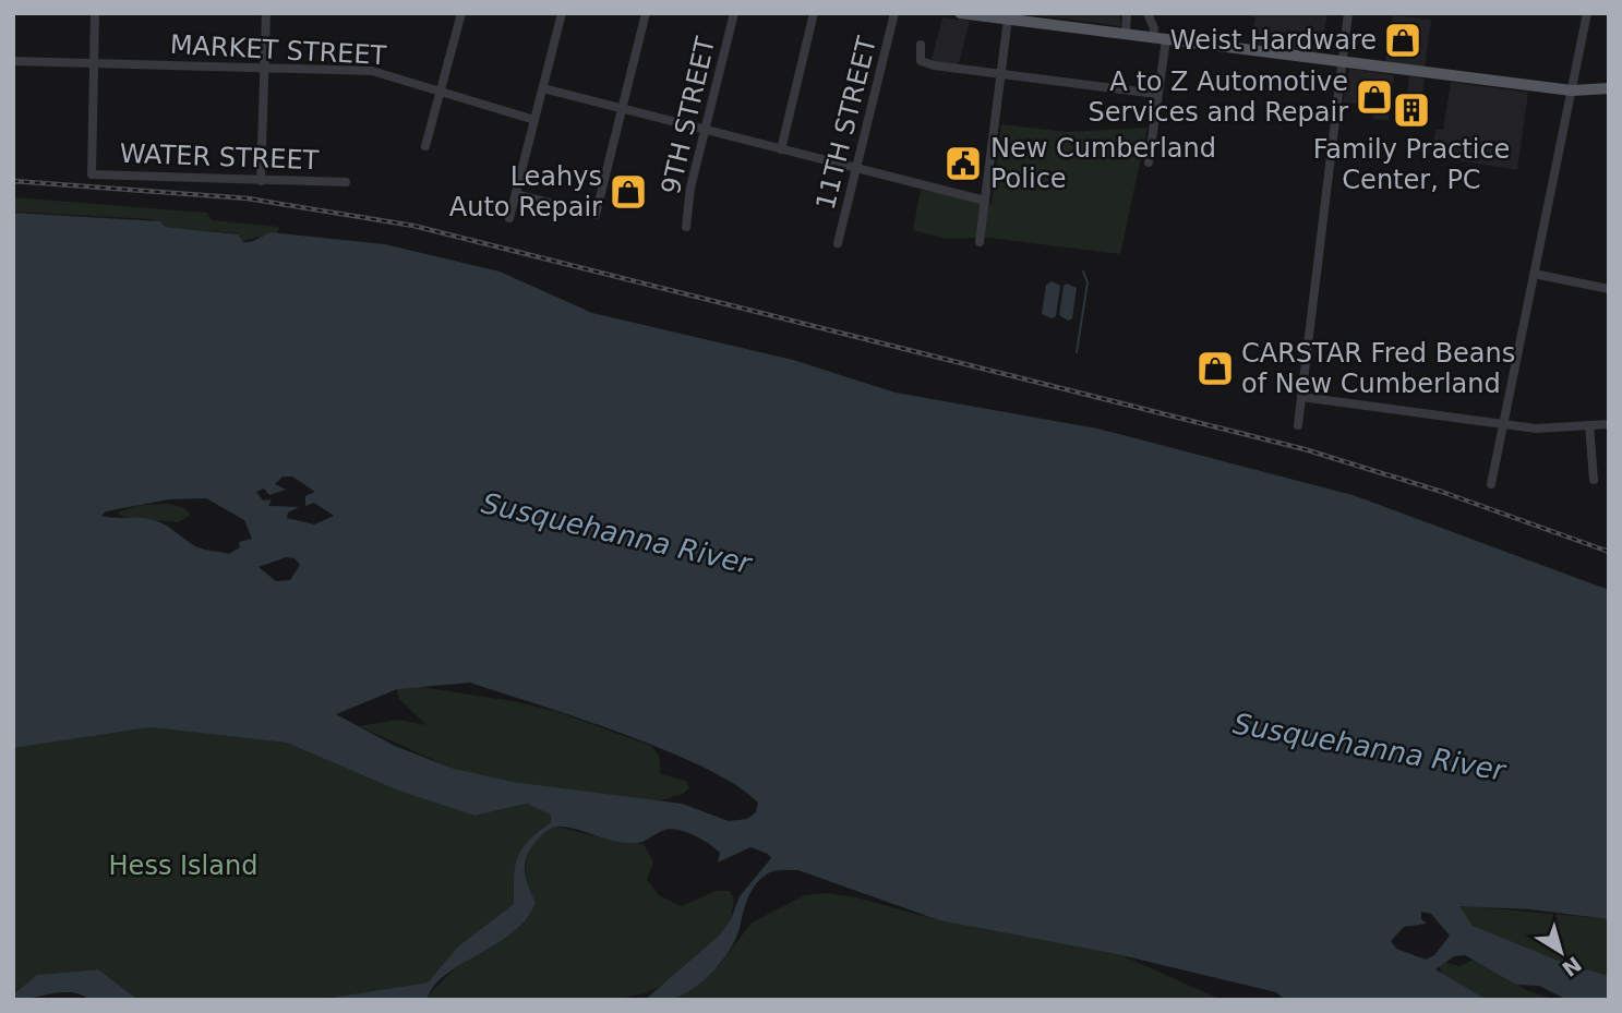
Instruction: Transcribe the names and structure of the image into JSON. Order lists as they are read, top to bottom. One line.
{"streets":{"street":["MARKET STREET","9TH STREET","11TH STREET","WATER STREET"]},"crossings":[["MARKET STREET","WATER STREET"]],"water":["Susquehanna River"],"parks":["Hess Island"],"places":{"shop":["Weist Hardware","A to Z Automotive Services and Repair","Leahys Auto Repair","CARSTAR Fred Beans of New Cumberland"],"building":["Family Practice Center, PC"],"public building":["New Cumberland Police"]},"north":"bottom right"}
